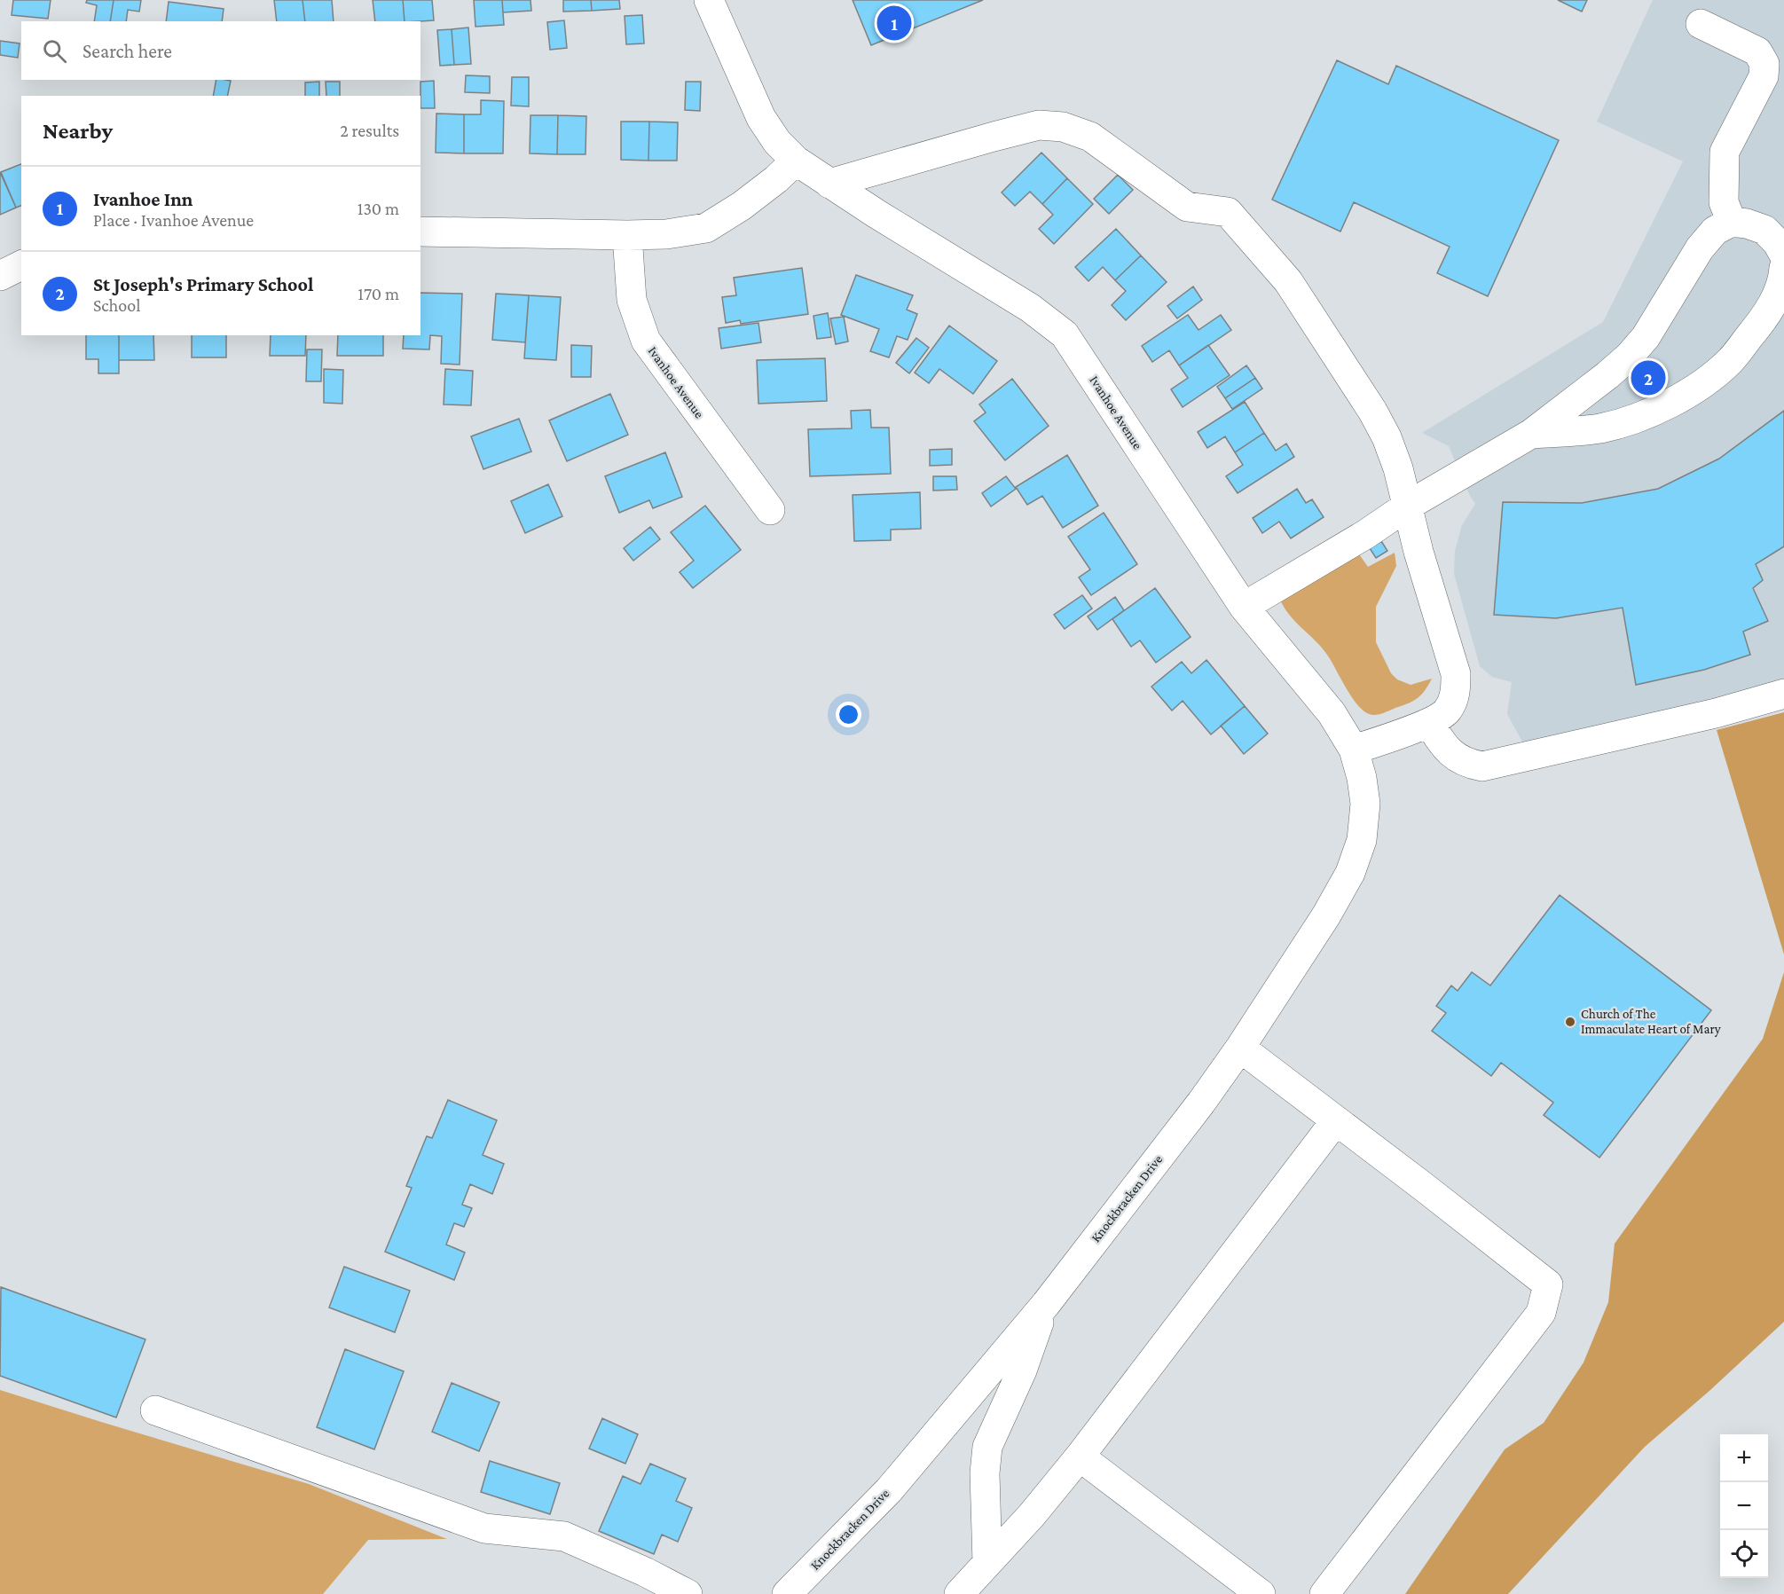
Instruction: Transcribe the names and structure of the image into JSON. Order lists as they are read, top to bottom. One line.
{"streets":{"street":["Ivanhoe Avenue","Knockbracken Drive"]},"crossings":[["Ivanhoe Avenue","Knockbracken Drive"]],"places":["Church of The Immaculate Heart of Mary"],"page":{"pins":["1","2"],"search":"Search here","heading":["Nearby","2 results"],"list":[{"mark":"1","name":"Ivanhoe Inn","note":"Place · Ivanhoe Avenue","value":"130 m"},{"mark":"2","name":"St Joseph's Primary School","note":"School","value":"170 m"}],"map_buttons":["+","−"]}}
